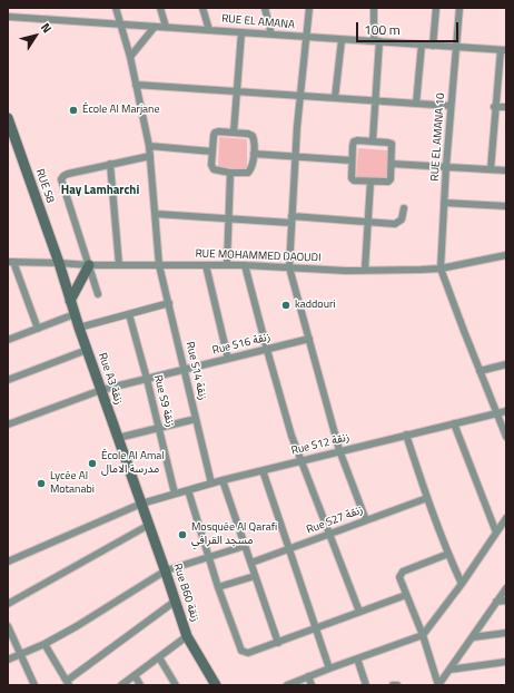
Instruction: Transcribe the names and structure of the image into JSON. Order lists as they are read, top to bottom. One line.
{"streets":{"street":["RUE EL AMANA","RUE EL AMANA 10","RUE S8","RUE MOHAMMED DAOUDI","Rue S16 زنقة","Rue S14 زنقة","Rue A3 زنقة","Rue S9 زنقة","Rue S12 زنقة","Rue S27 زنقة","Rue B60 زنقة"]},"crossings":[["RUE EL AMANA","RUE EL AMANA 10"],["RUE EL AMANA","Rue S14 زنقة"],["RUE EL AMANA 10","RUE MOHAMMED DAOUDI"],["RUE S8","RUE MOHAMMED DAOUDI"],["RUE S8","Rue A3 زنقة"],["RUE MOHAMMED DAOUDI","Rue S14 زنقة"],["RUE MOHAMMED DAOUDI","Rue A3 زنقة"],["Rue S16 زنقة","Rue S14 زنقة"],["Rue S16 زنقة","Rue A3 زنقة"],["Rue S16 زنقة","Rue S9 زنقة"],["Rue S14 زنقة","Rue S12 زنقة"],["Rue A3 زنقة","Rue S12 زنقة"],["Rue A3 زنقة","Rue B60 زنقة"],["Rue S9 زنقة","Rue S12 زنقة"],["Rue S12 زنقة","Rue B60 زنقة"]],"districts":["Hay Lamharchi"],"places":["École Al Marjane","kaddouri","École Al Amal مدرسة الامال","Lycée Al Motanabi","Mosquée Al Qarafi مسجد القرافي"],"scale_bar":"100 m","north":"top right"}
